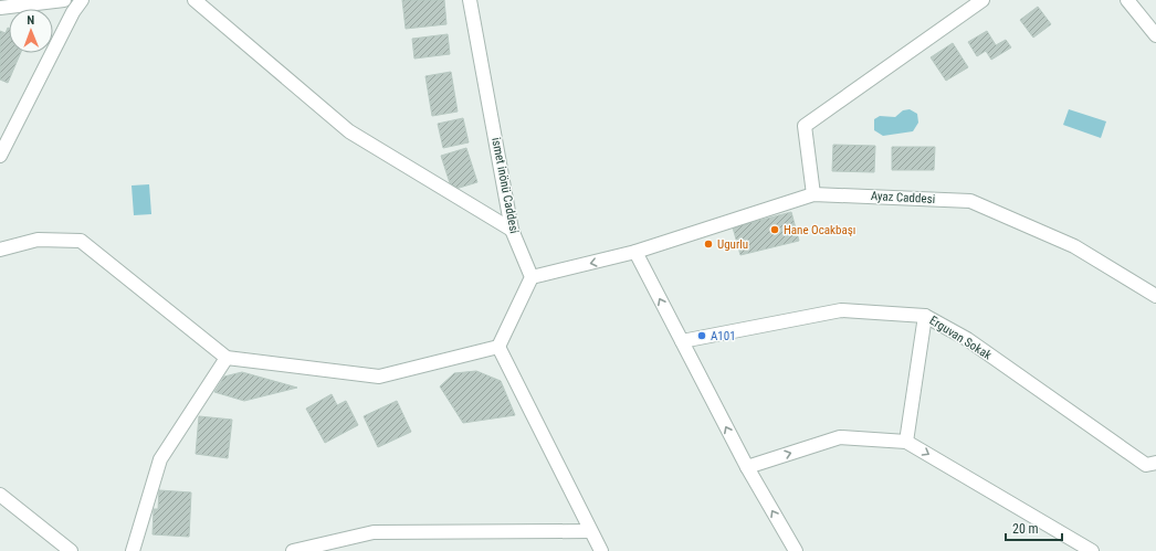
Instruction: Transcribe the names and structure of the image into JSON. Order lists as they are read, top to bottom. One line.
{"streets":{"street":["ismet inönü Caddesi","Ayaz Caddesi","Erguvan Sokak"]},"crossings":[["ismet inönü Caddesi","Ayaz Caddesi"]],"places":["Hane Ocakbaşı","Ugurlu","A101"],"scale_bar":"20 m","north":"top"}
